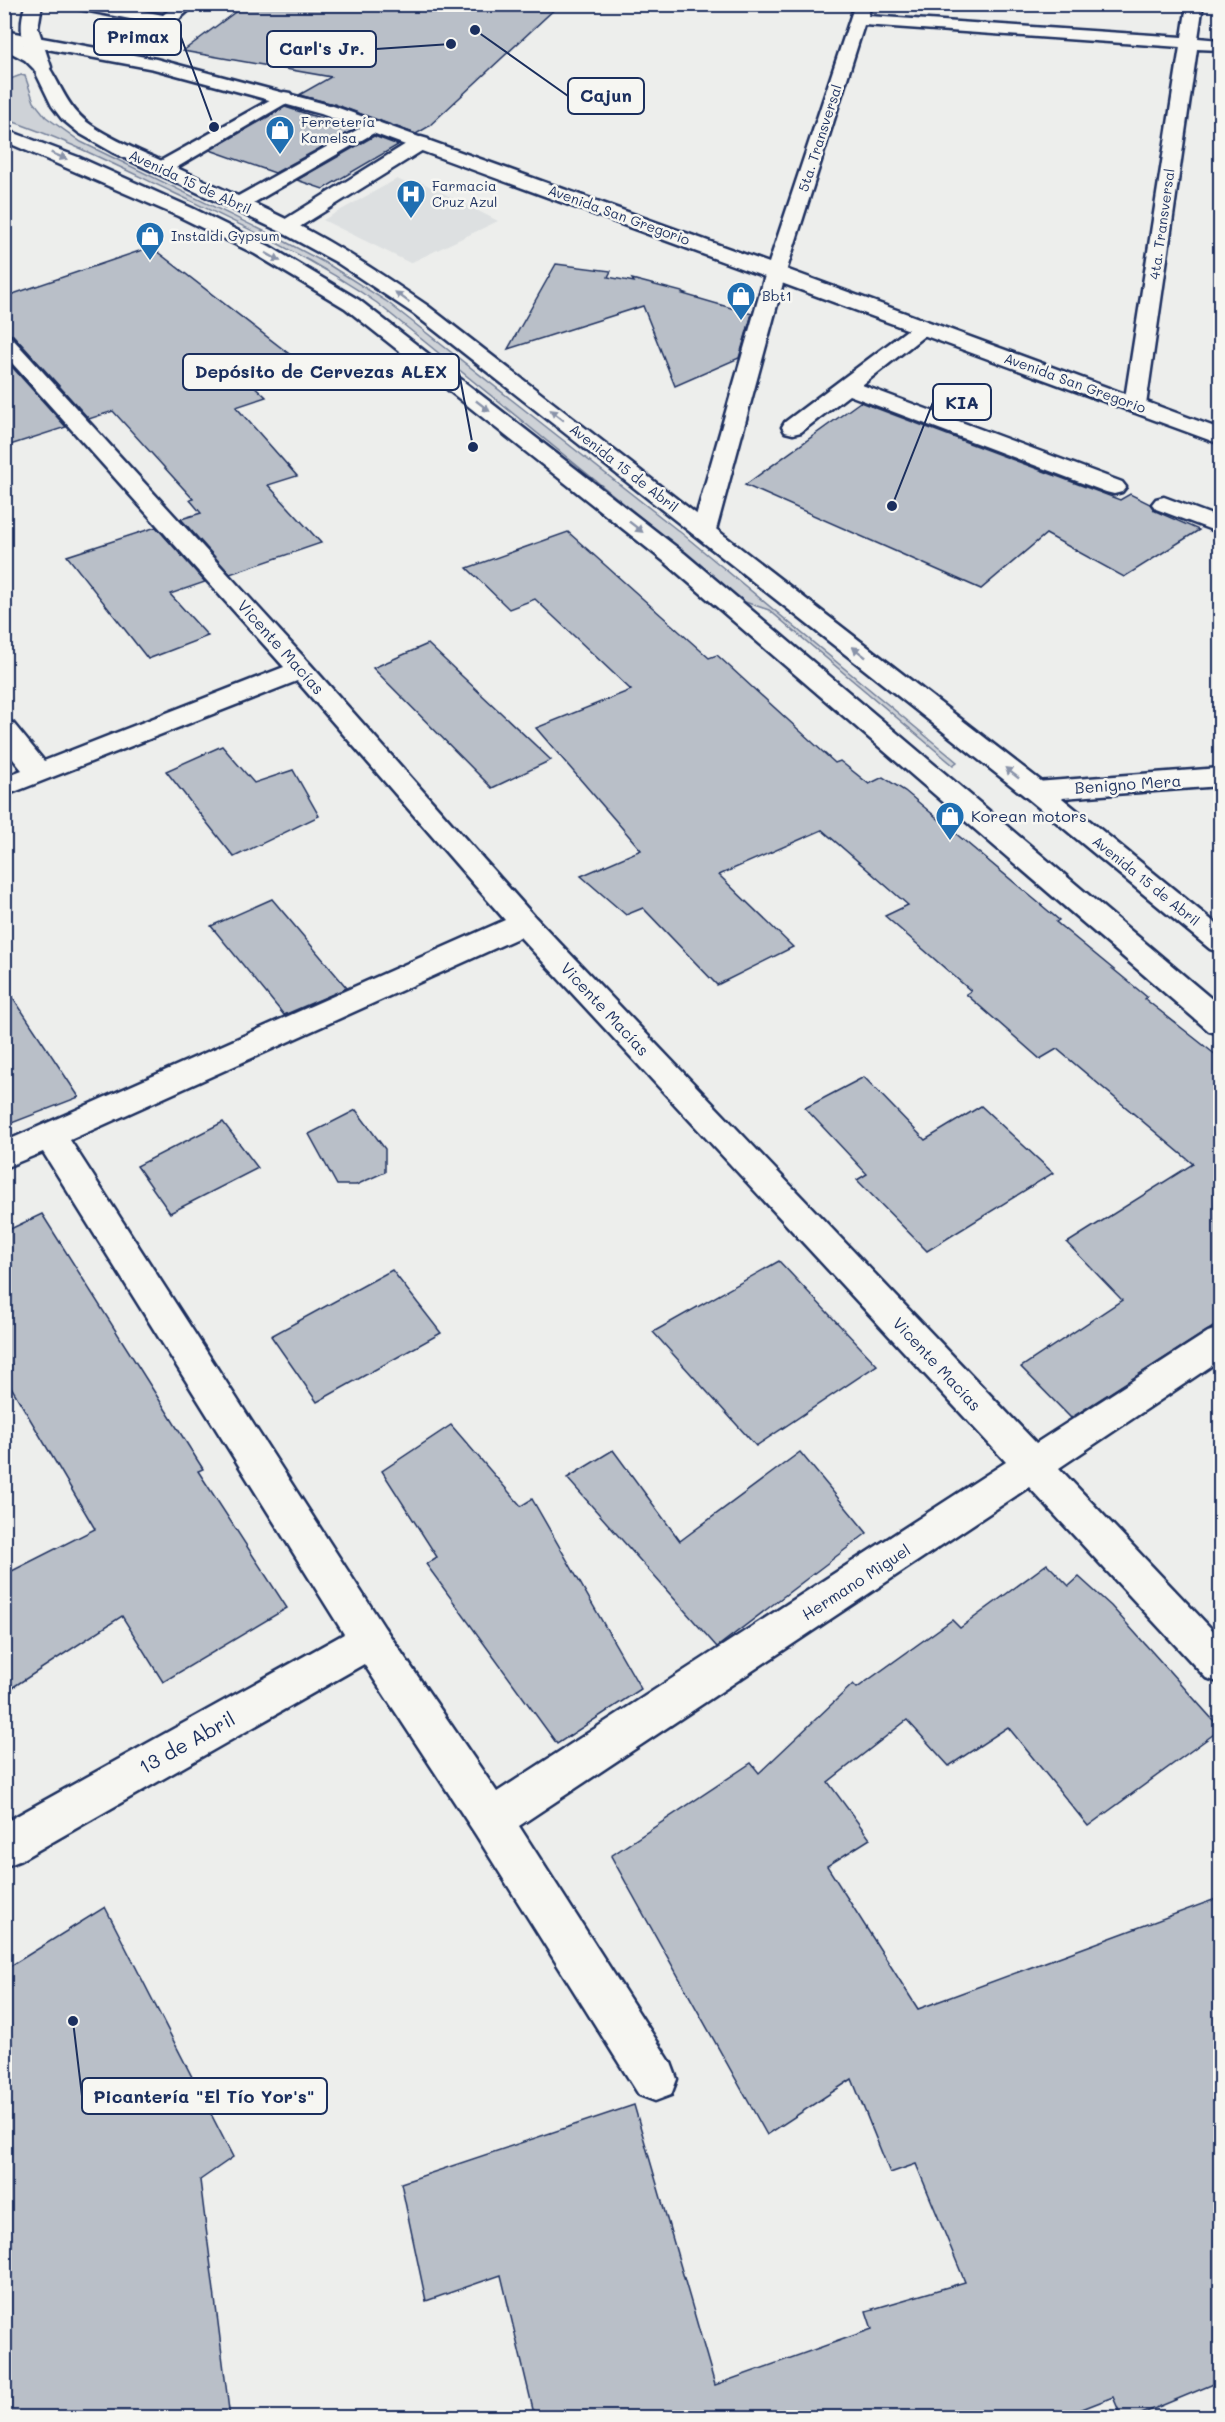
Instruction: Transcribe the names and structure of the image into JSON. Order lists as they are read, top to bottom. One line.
{"streets":{"main road":["5ta. Transversal","Avenida 15 de Abril","Avenida San Gregorio","4ta. Transversal","Vicente Macías","Benigno Mera","Hermano Miguel","13 de Abril"]},"crossings":[["5ta. Transversal","Avenida 15 de Abril"],["5ta. Transversal","Avenida San Gregorio"],["Avenida 15 de Abril","Benigno Mera"],["Avenida San Gregorio","4ta. Transversal"],["Vicente Macías","Hermano Miguel"]],"places":{"other":["Cajun","Carl's Jr.","Primax","Depósito de Cervezas ALEX","KIA","Picantería \"El Tío Yor's\""],"shop":["Ferretería Kamelsa","Instaldi Gypsum","Bbt1","Korean motors"],"hospital":["Farmacia Cruz Azul"]}}
